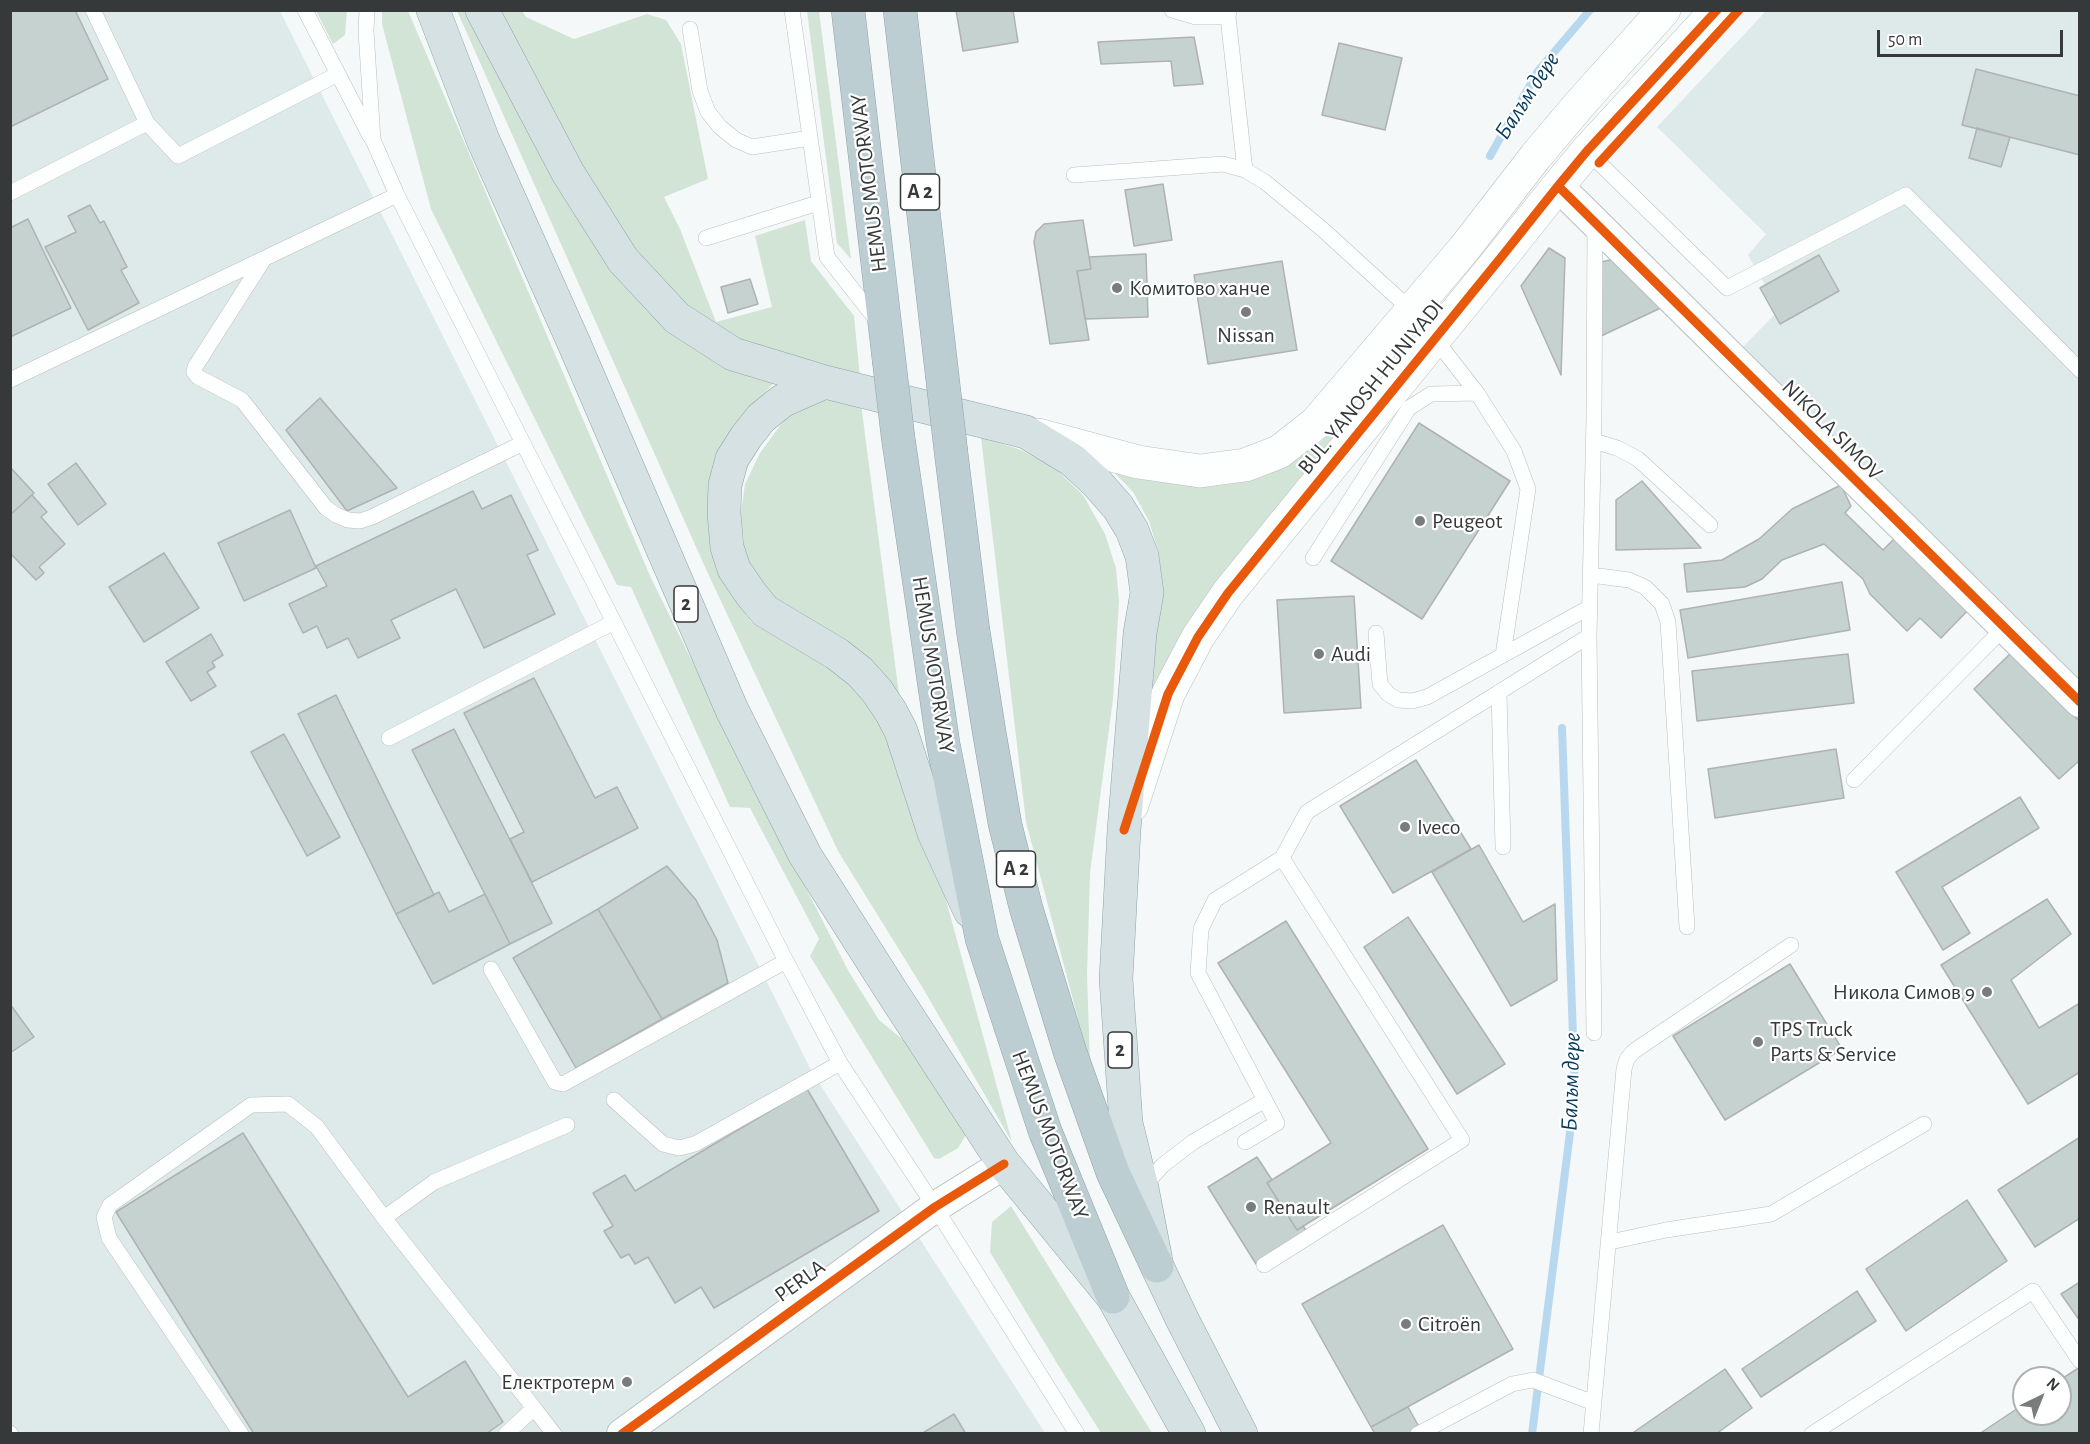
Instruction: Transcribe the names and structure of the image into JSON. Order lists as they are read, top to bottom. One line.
{"streets":{"highway":["HEMUS MOTORWAY","A 2"],"main road":["2"],"street":["BUL. YANOSH HUNIYADI","NIKOLA SIMOV","PERLA"]},"crossings":[["HEMUS MOTORWAY","2"],["BUL. YANOSH HUNIYADI","NIKOLA SIMOV"],["BUL. YANOSH HUNIYADI","2"],["2","PERLA"]],"water":["Балъм дере"],"places":["Комитово ханче","Nissan","Peugeot","Audi","Iveco","Никола Симов 9","TPS Truck Parts & Service","Renault","Citroën","Електротерм"],"scale_bar":"50 m","north":"top right"}
